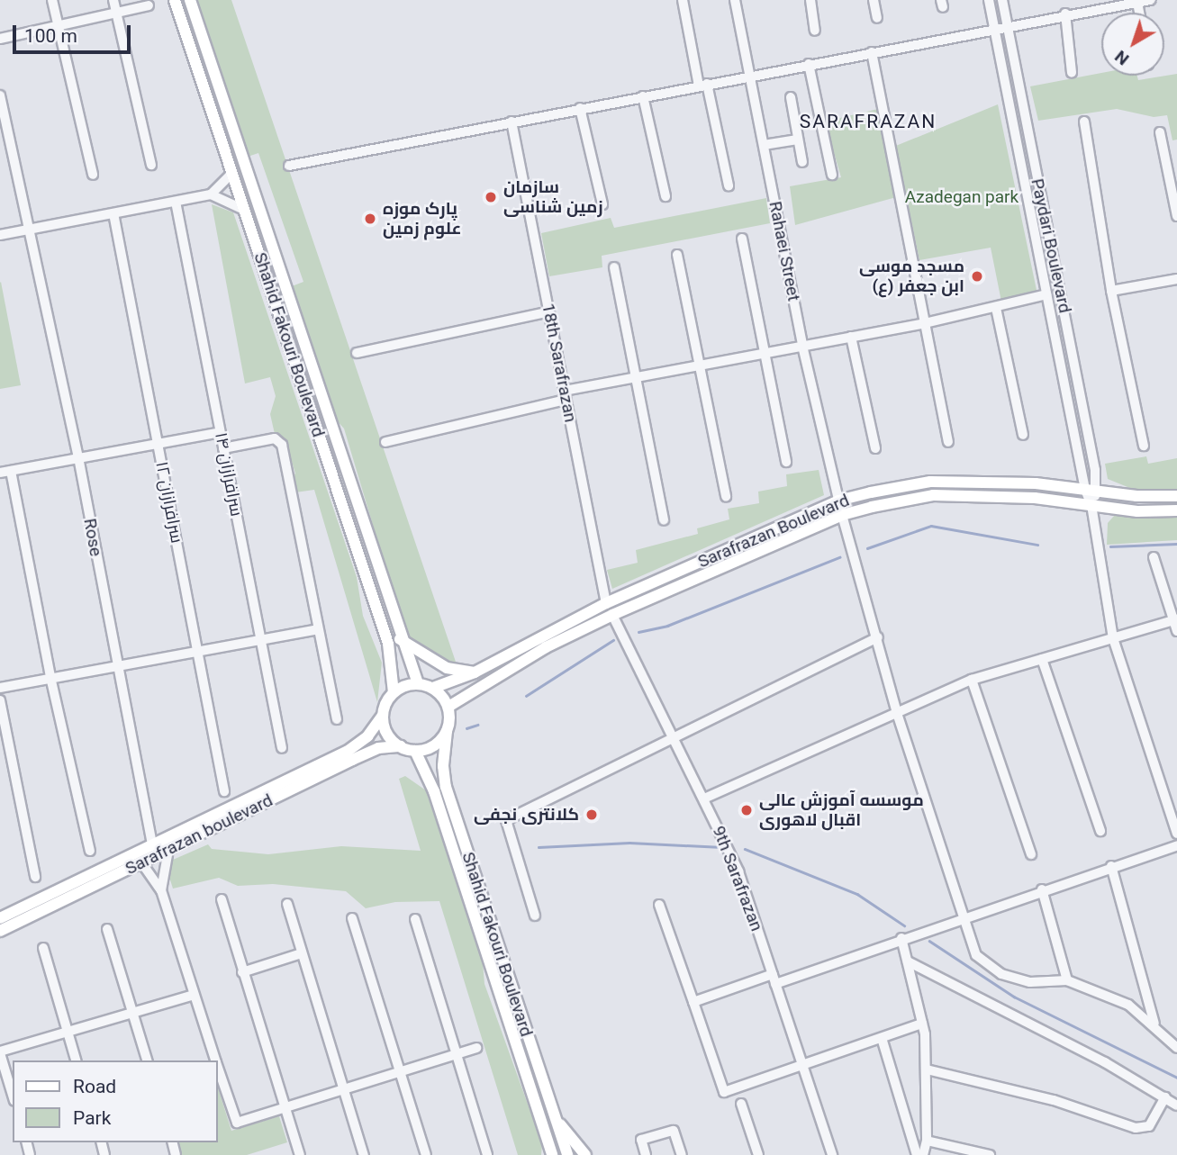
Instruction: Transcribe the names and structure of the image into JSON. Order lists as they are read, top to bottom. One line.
{"streets":{"main road":["Shahid Fakouri Boulevard","Sarafrazan Boulevard","Sarafrazan boulevard"],"street":["Paydari Boulevard","Rahaei Street","18th Sarafrazan","سرافرازان ۱۴","سرافرازان ۱۲","Rose","9th Sarafrazan"]},"crossings":[["Paydari Boulevard","Sarafrazan Boulevard"],["Rahaei Street","Sarafrazan Boulevard"],["Shahid Fakouri Boulevard","Sarafrazan Boulevard"],["Shahid Fakouri Boulevard","Sarafrazan boulevard"],["18th Sarafrazan","Sarafrazan Boulevard"],["Sarafrazan Boulevard","Sarafrazan boulevard"],["Sarafrazan Boulevard","9th Sarafrazan"],["Rose","Sarafrazan boulevard"]],"districts":["SARAFRAZAN"],"parks":["Azadegan park"],"places":["سازمان زمین شناسی","پارک موزه علوم زمین","مسجد موسی ابن جعفر (ع)","موسسه آموزش عالی اقبال لاهوری","کلانتری نجفی"],"legend":["Road","Park"],"scale_bar":"100 m","north":"bottom left"}
